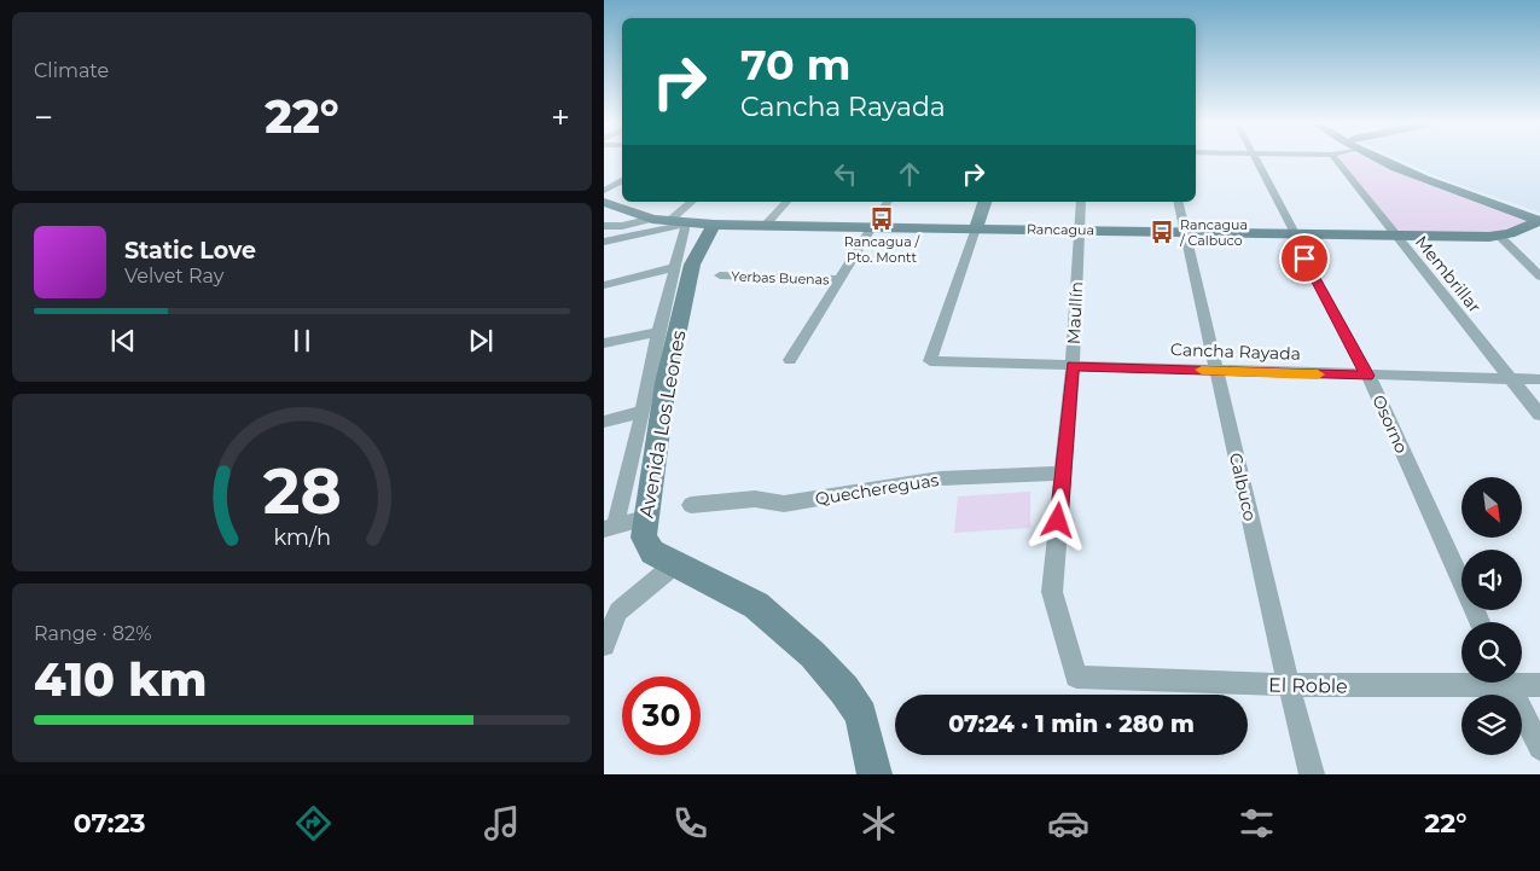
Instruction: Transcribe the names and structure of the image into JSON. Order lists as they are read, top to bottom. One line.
{"streets":{"main road":["Rancagua","Avenida Los Leones"],"street":["Membrillar","Yerbas Buenas","Maullín","Cancha Rayada","Osorno","Calbuco","Quechereguas","El Roble"]},"crossings":[["Rancagua","Membrillar"],["Rancagua","Maullín"],["Rancagua","Cancha Rayada"],["Rancagua","Avenida Los Leones"],["Rancagua","Osorno"],["Rancagua","Calbuco"],["Membrillar","Cancha Rayada"],["Maullín","Cancha Rayada"],["Maullín","Quechereguas"],["Maullín","El Roble"],["Cancha Rayada","Osorno"],["Cancha Rayada","Calbuco"],["Calbuco","El Roble"]],"places":{"bus stop":["Rancagua / Pto. Montt","Rancagua / Calbuco"]},"north":"bottom right","page":{"tile":["Climate",["Range · 82%","410 km"]],"turn":["70 m","Cancha Rayada"],"heat":["−","22°","+"],"song":["Static Love","Velvet Ray"],"limit":"30","trip":"07:24 · 1 min · 280 m","tabs":["07:23","22°"],"gauge":["28","km/h"]}}
